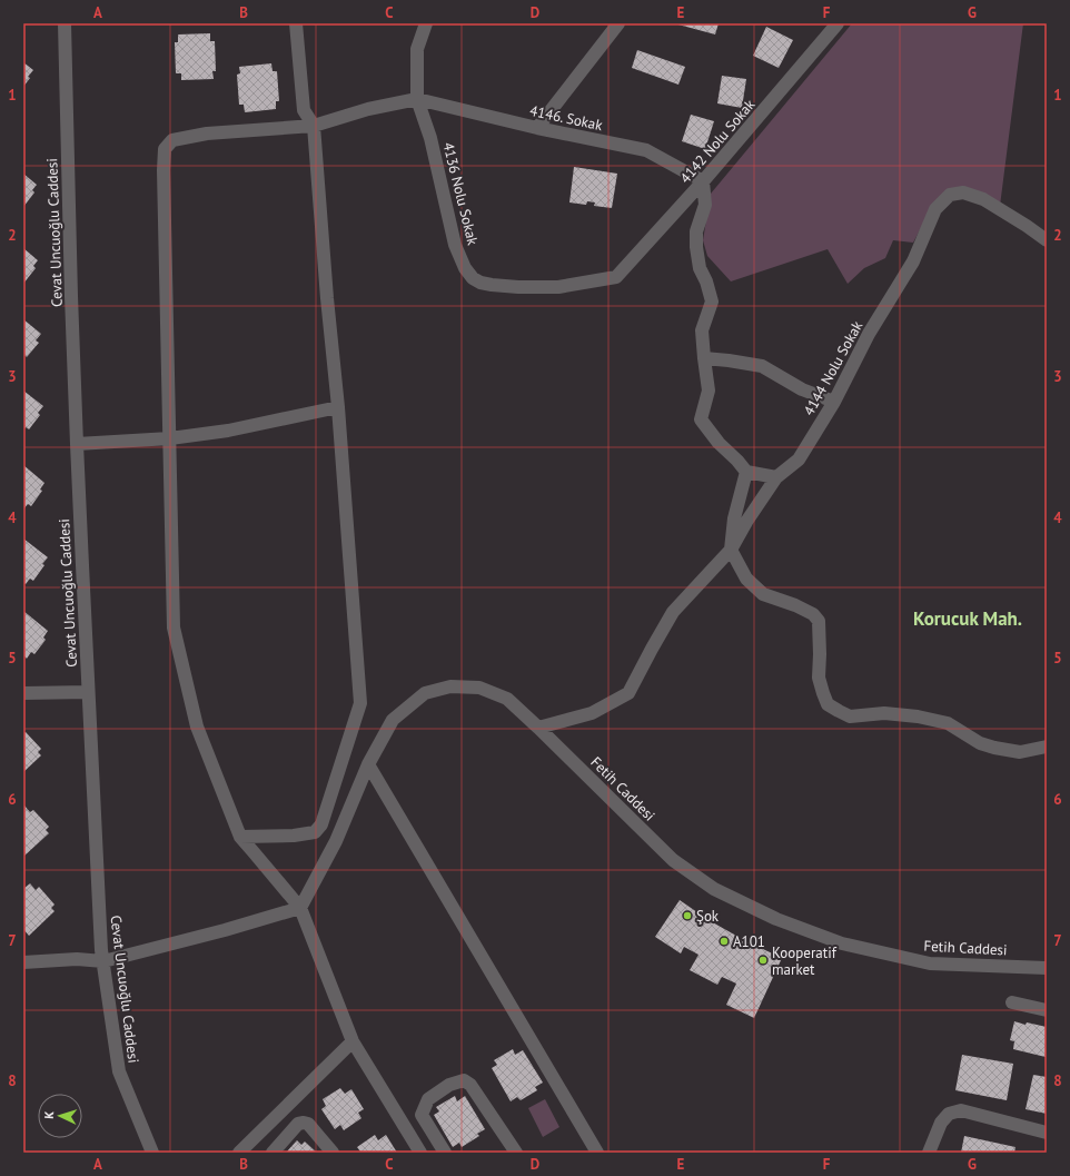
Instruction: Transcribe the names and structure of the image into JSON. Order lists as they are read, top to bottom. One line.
{"streets":{"street":["4146. Sokak","4142 Nolu Sokak","4136 Nolu Sokak","Cevat Uncuoğlu Caddesi","4144 Nolu Sokak","Fetih Caddesi"]},"crossings":[["4146. Sokak","4142 Nolu Sokak"],["4146. Sokak","4136 Nolu Sokak"],["4142 Nolu Sokak","4136 Nolu Sokak"],["4144 Nolu Sokak","Fetih Caddesi"]],"districts":["Korucuk Mah."],"places":["Şok","A101","Kooperatif market"],"north":"left","grid":{"columns":["A","B","C","D","E","F","G"],"rows":["1","2","3","4","5","6","7","8"]}}
